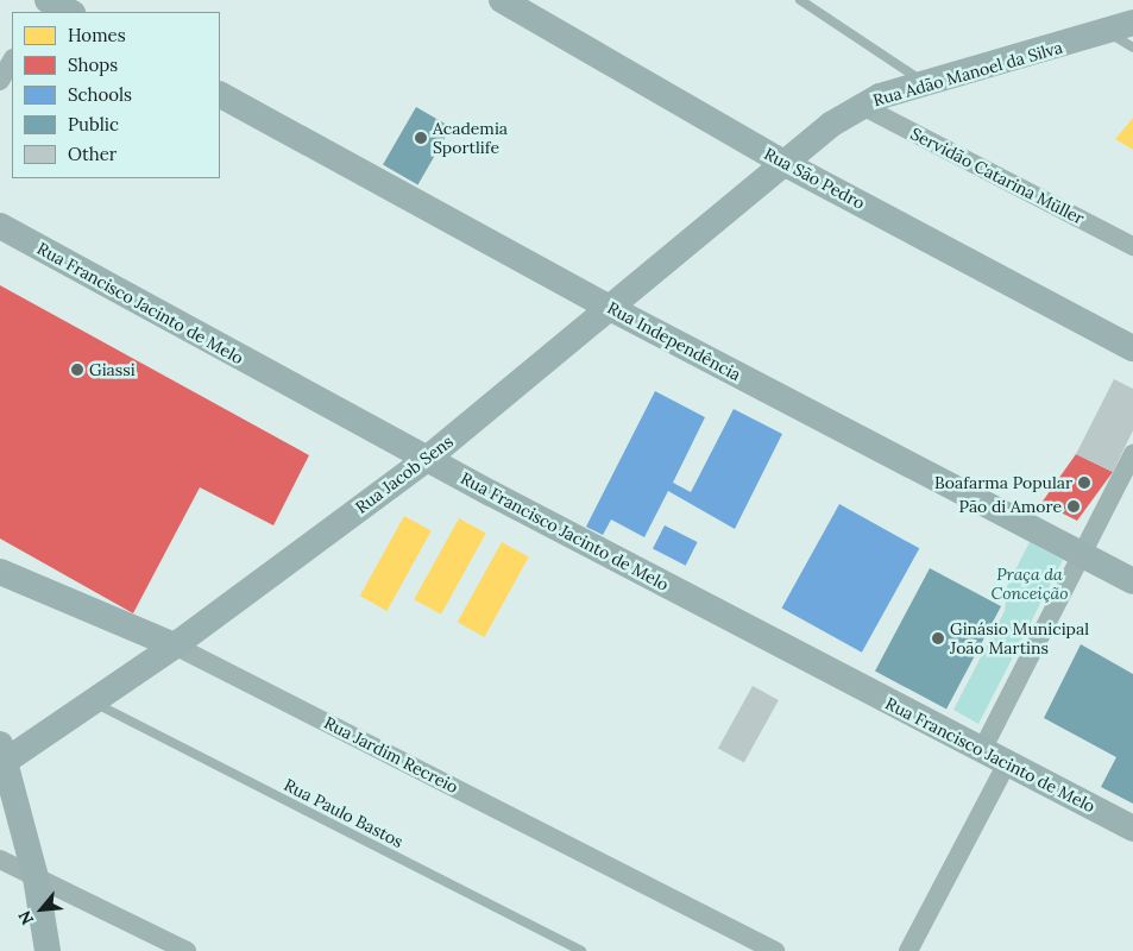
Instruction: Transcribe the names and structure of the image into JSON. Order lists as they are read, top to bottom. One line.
{"streets":{"street":["Rua Adão Manoel da Silva","Servidão Catarina Müller","Rua São Pedro","Rua Francisco Jacinto de Melo","Rua Independência","Rua Jacob Sens","Rua Jardim Recreio"],"lane":["Rua Paulo Bastos"]},"crossings":[["Rua Adão Manoel da Silva","Servidão Catarina Müller"],["Rua Adão Manoel da Silva","Rua São Pedro"],["Rua Adão Manoel da Silva","Rua Jacob Sens"],["Rua São Pedro","Rua Jacob Sens"],["Rua Francisco Jacinto de Melo","Rua Jacob Sens"],["Rua Independência","Rua Jacob Sens"],["Rua Jacob Sens","Rua Jardim Recreio"],["Rua Jacob Sens","Rua Paulo Bastos"]],"parks":["Praça da Conceição"],"places":["Academia Sportlife","Giassi","Boafarma Popular","Pão di Amore","Ginásio Municipal João Martins"],"legend":["Homes","Shops","Schools","Public","Other"],"north":"bottom left"}
